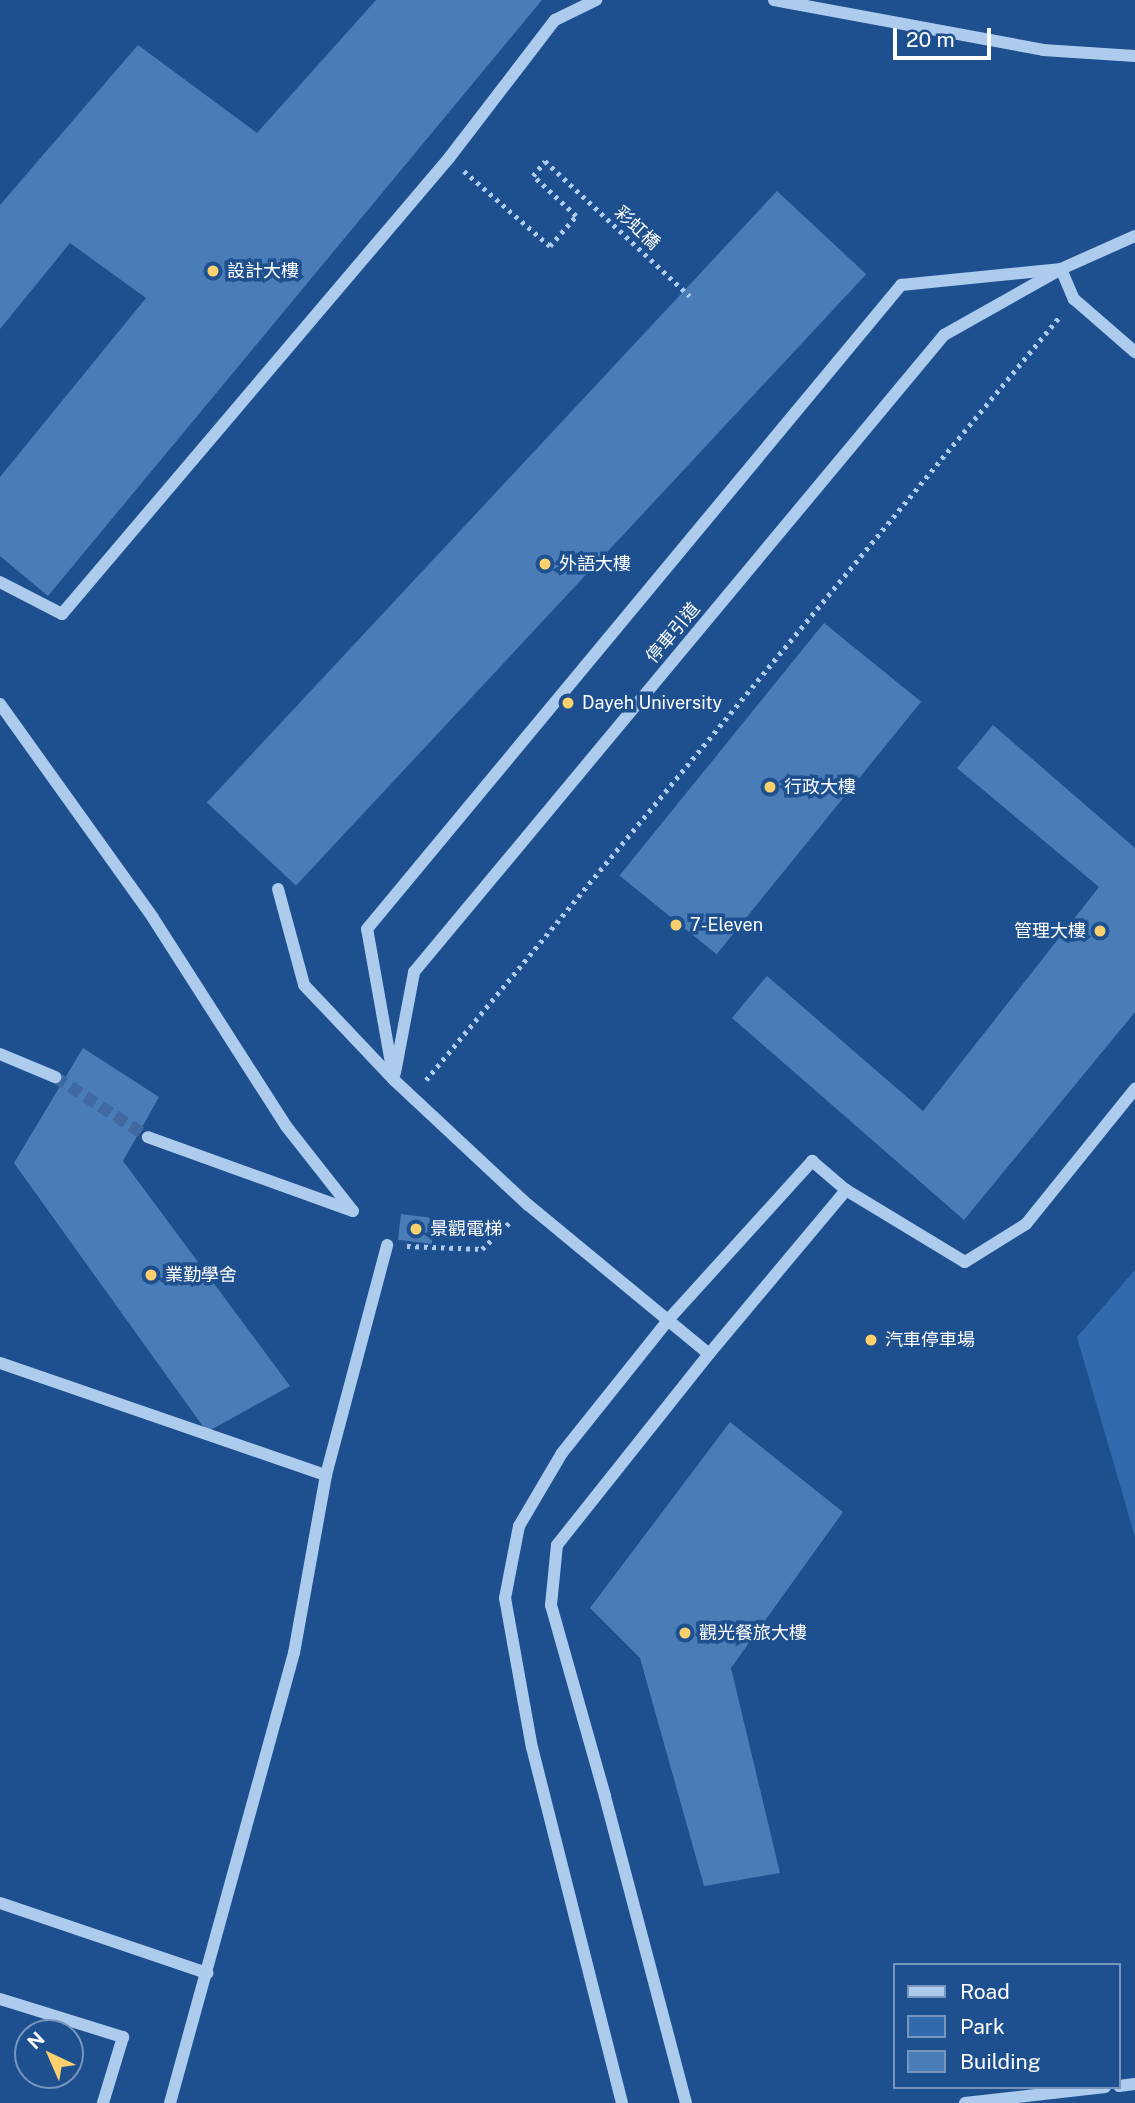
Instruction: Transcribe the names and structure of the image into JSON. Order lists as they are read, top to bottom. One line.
{"streets":{"street":["停車引道"],"path":["彩虹橋"]},"places":["設計大樓","外語大樓","Dayeh University","行政大樓","7-Eleven","管理大樓","景觀電梯","業勤學舍","汽車停車場","觀光餐旅大樓"],"legend":["Road","Park","Building"],"scale_bar":"20 m","north":"top left"}
